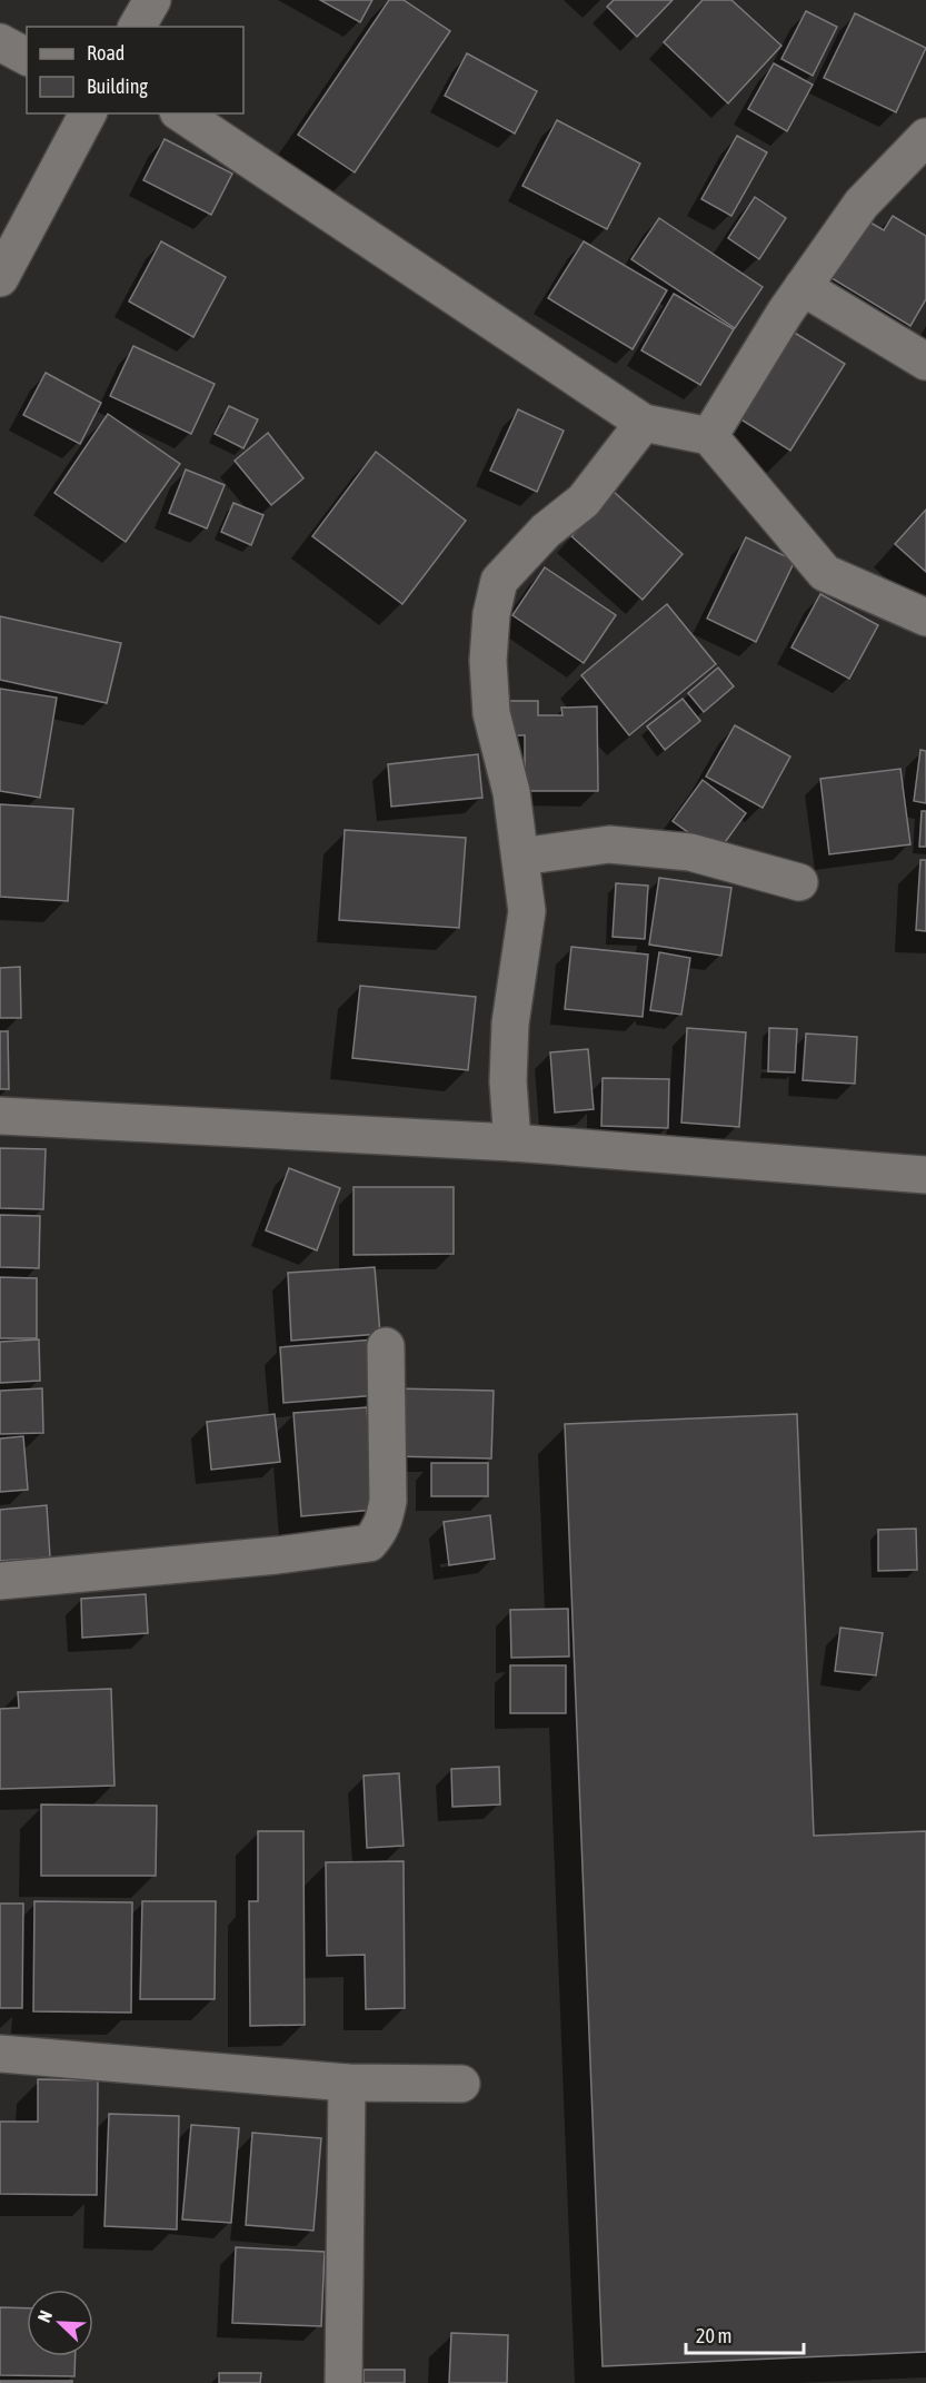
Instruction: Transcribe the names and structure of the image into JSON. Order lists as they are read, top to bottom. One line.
{"legend":["Road","Building"],"scale_bar":"20 m","north":"top left"}
